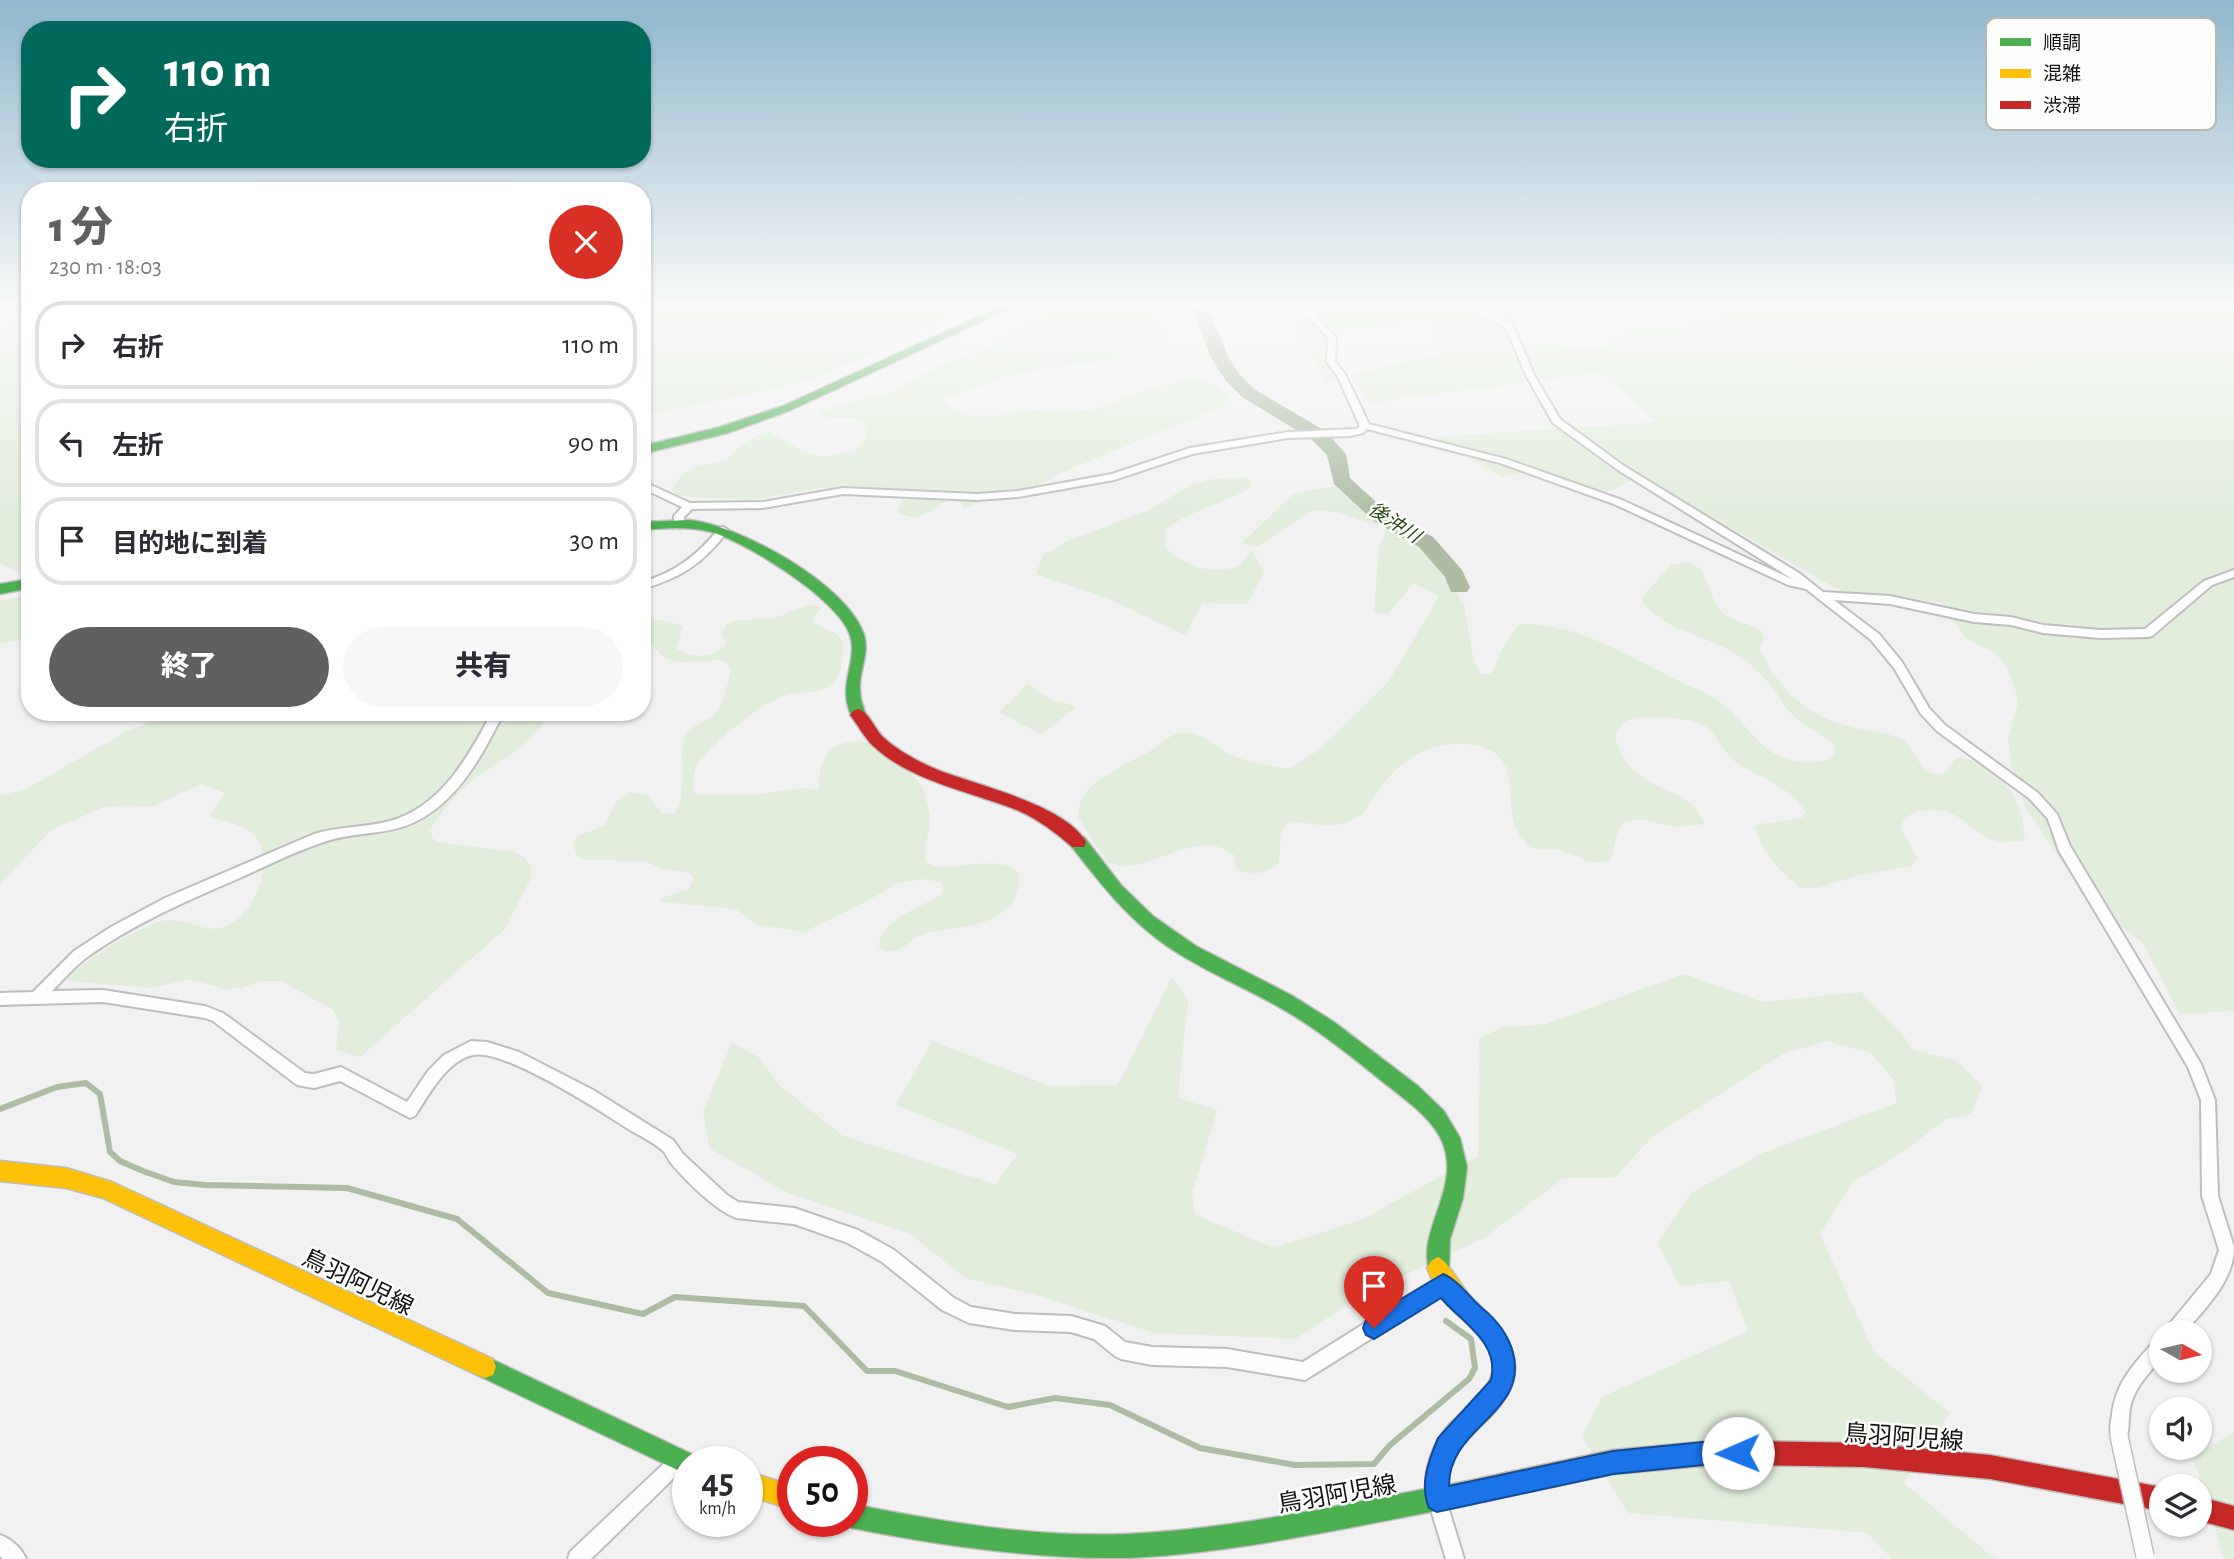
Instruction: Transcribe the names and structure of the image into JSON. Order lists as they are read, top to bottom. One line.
{"streets":{"main road":["鳥羽阿児線"]},"water":["後沖川"],"legend":["順調","混雑","渋滞"],"north":"right","page":{"turn":["110 m","右折"],"heading":["1 分","230 m · 18:03"],"list":[{"name":"右折","value":"110 m"},{"name":"左折","value":"90 m"},{"name":"目的地に到着","value":"30 m"}],"buttons":["終了","共有"],"speed":"45 km/h","limit":"50"}}
